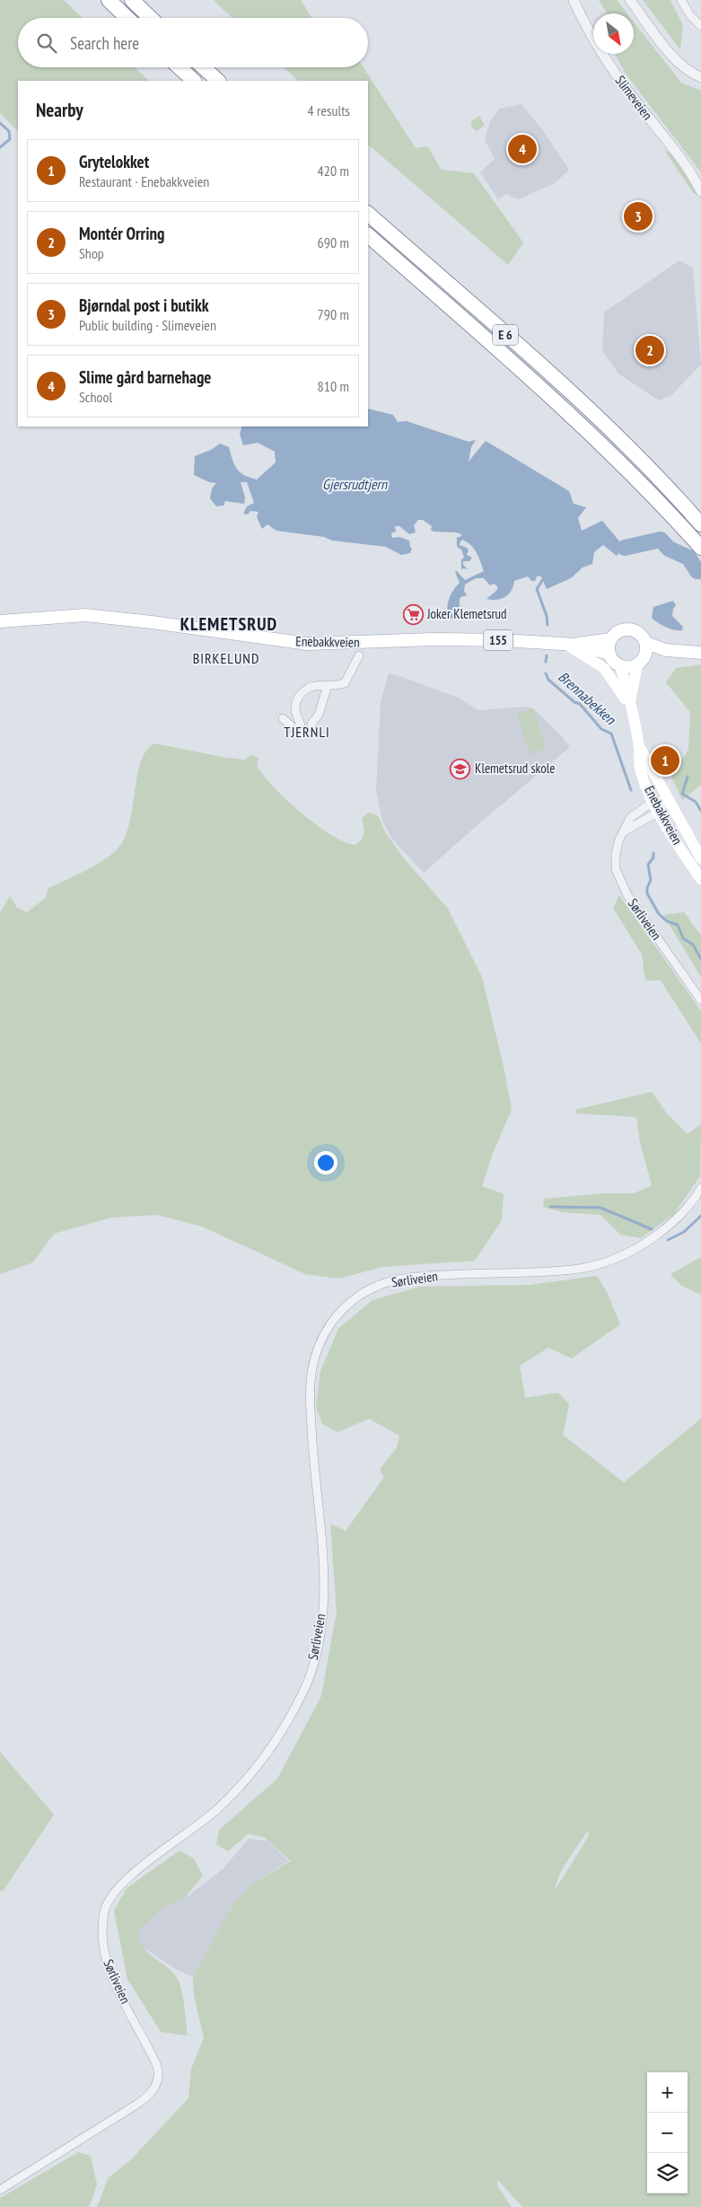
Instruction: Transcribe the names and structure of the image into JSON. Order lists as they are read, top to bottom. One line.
{"streets":{"highway":["E 6"],"main road":["155","Enebakkveien"],"street":["Slimeveien","Sørliveien"]},"crossings":[["155","Enebakkveien"],["Enebakkveien","Sørliveien"]],"districts":["KLEMETSRUD","BIRKELUND","TJERNLI"],"water":["Gjersrudtjern","Brennabekken"],"places":{"supermarket":["Joker Klemetsrud"],"school or university":["Klemetsrud skole"]},"north":"bottom right","page":{"search":"Search here","heading":["Nearby","4 results"],"pins":["4","3","2","1"],"list":[{"mark":"1","name":"Grytelokket","note":"Restaurant · Enebakkveien","value":"420 m"},{"mark":"2","name":"Montér Orring","note":"Shop","value":"690 m"},{"mark":"3","name":"Bjørndal post i butikk","note":"Public building · Slimeveien","value":"790 m"},{"mark":"4","name":"Slime gård barnehage","note":"School","value":"810 m"}],"map_buttons":["+","−"]}}
